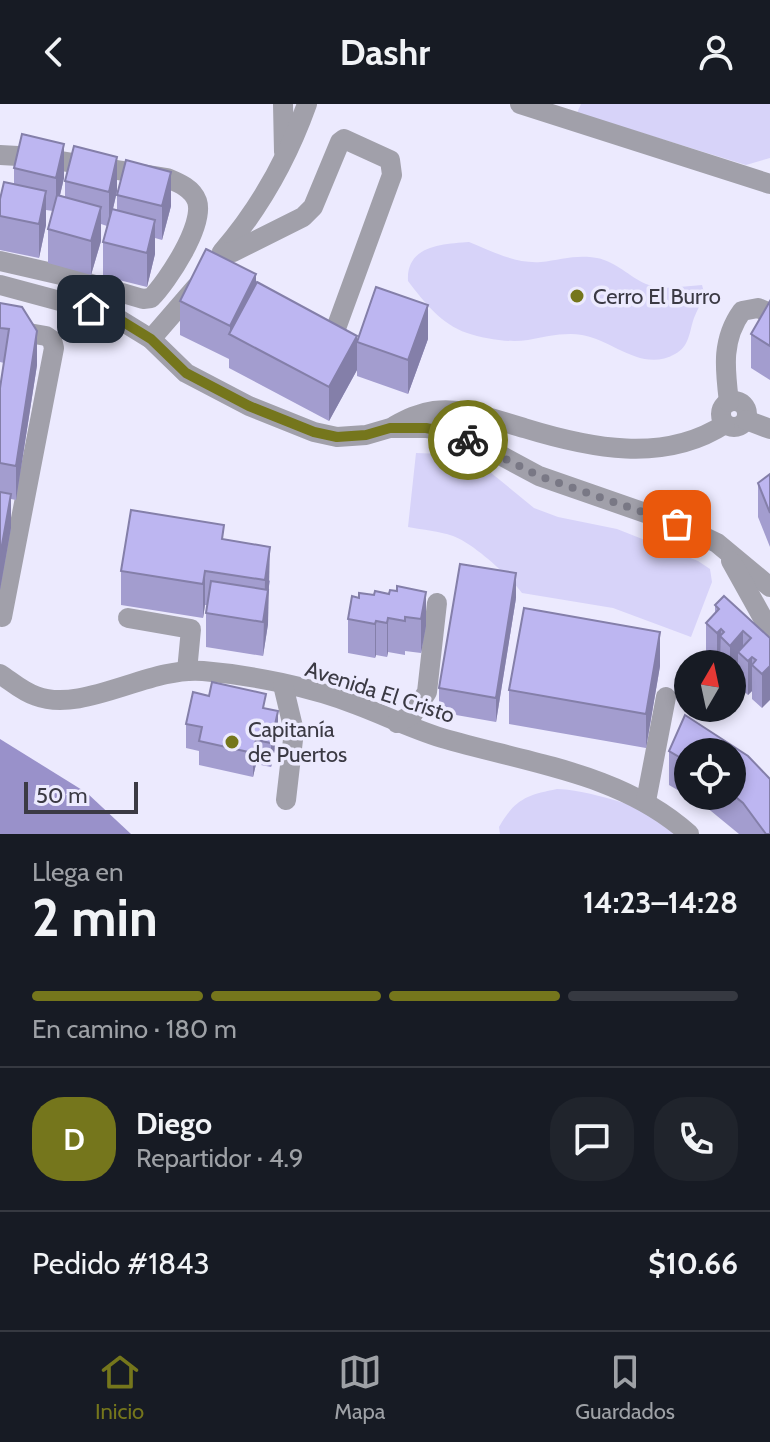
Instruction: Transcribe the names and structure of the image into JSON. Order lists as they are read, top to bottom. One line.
{"streets":{"street":["Avenida El Cristo"]},"places":["Cerro El Burro","Capitanía de Puertos"],"scale_bar":"50 m","north":"top","page":{"header":"Dashr","scale":"50 m","heading":["2 min","Llega en","14:23–14:28"],"panel":["Diego","Repartidor · 4.9","Pedido #1843","$10.66"],"bar":"En camino · 180 m","round":"D","tabs":["Inicio","Mapa","Guardados"]}}
